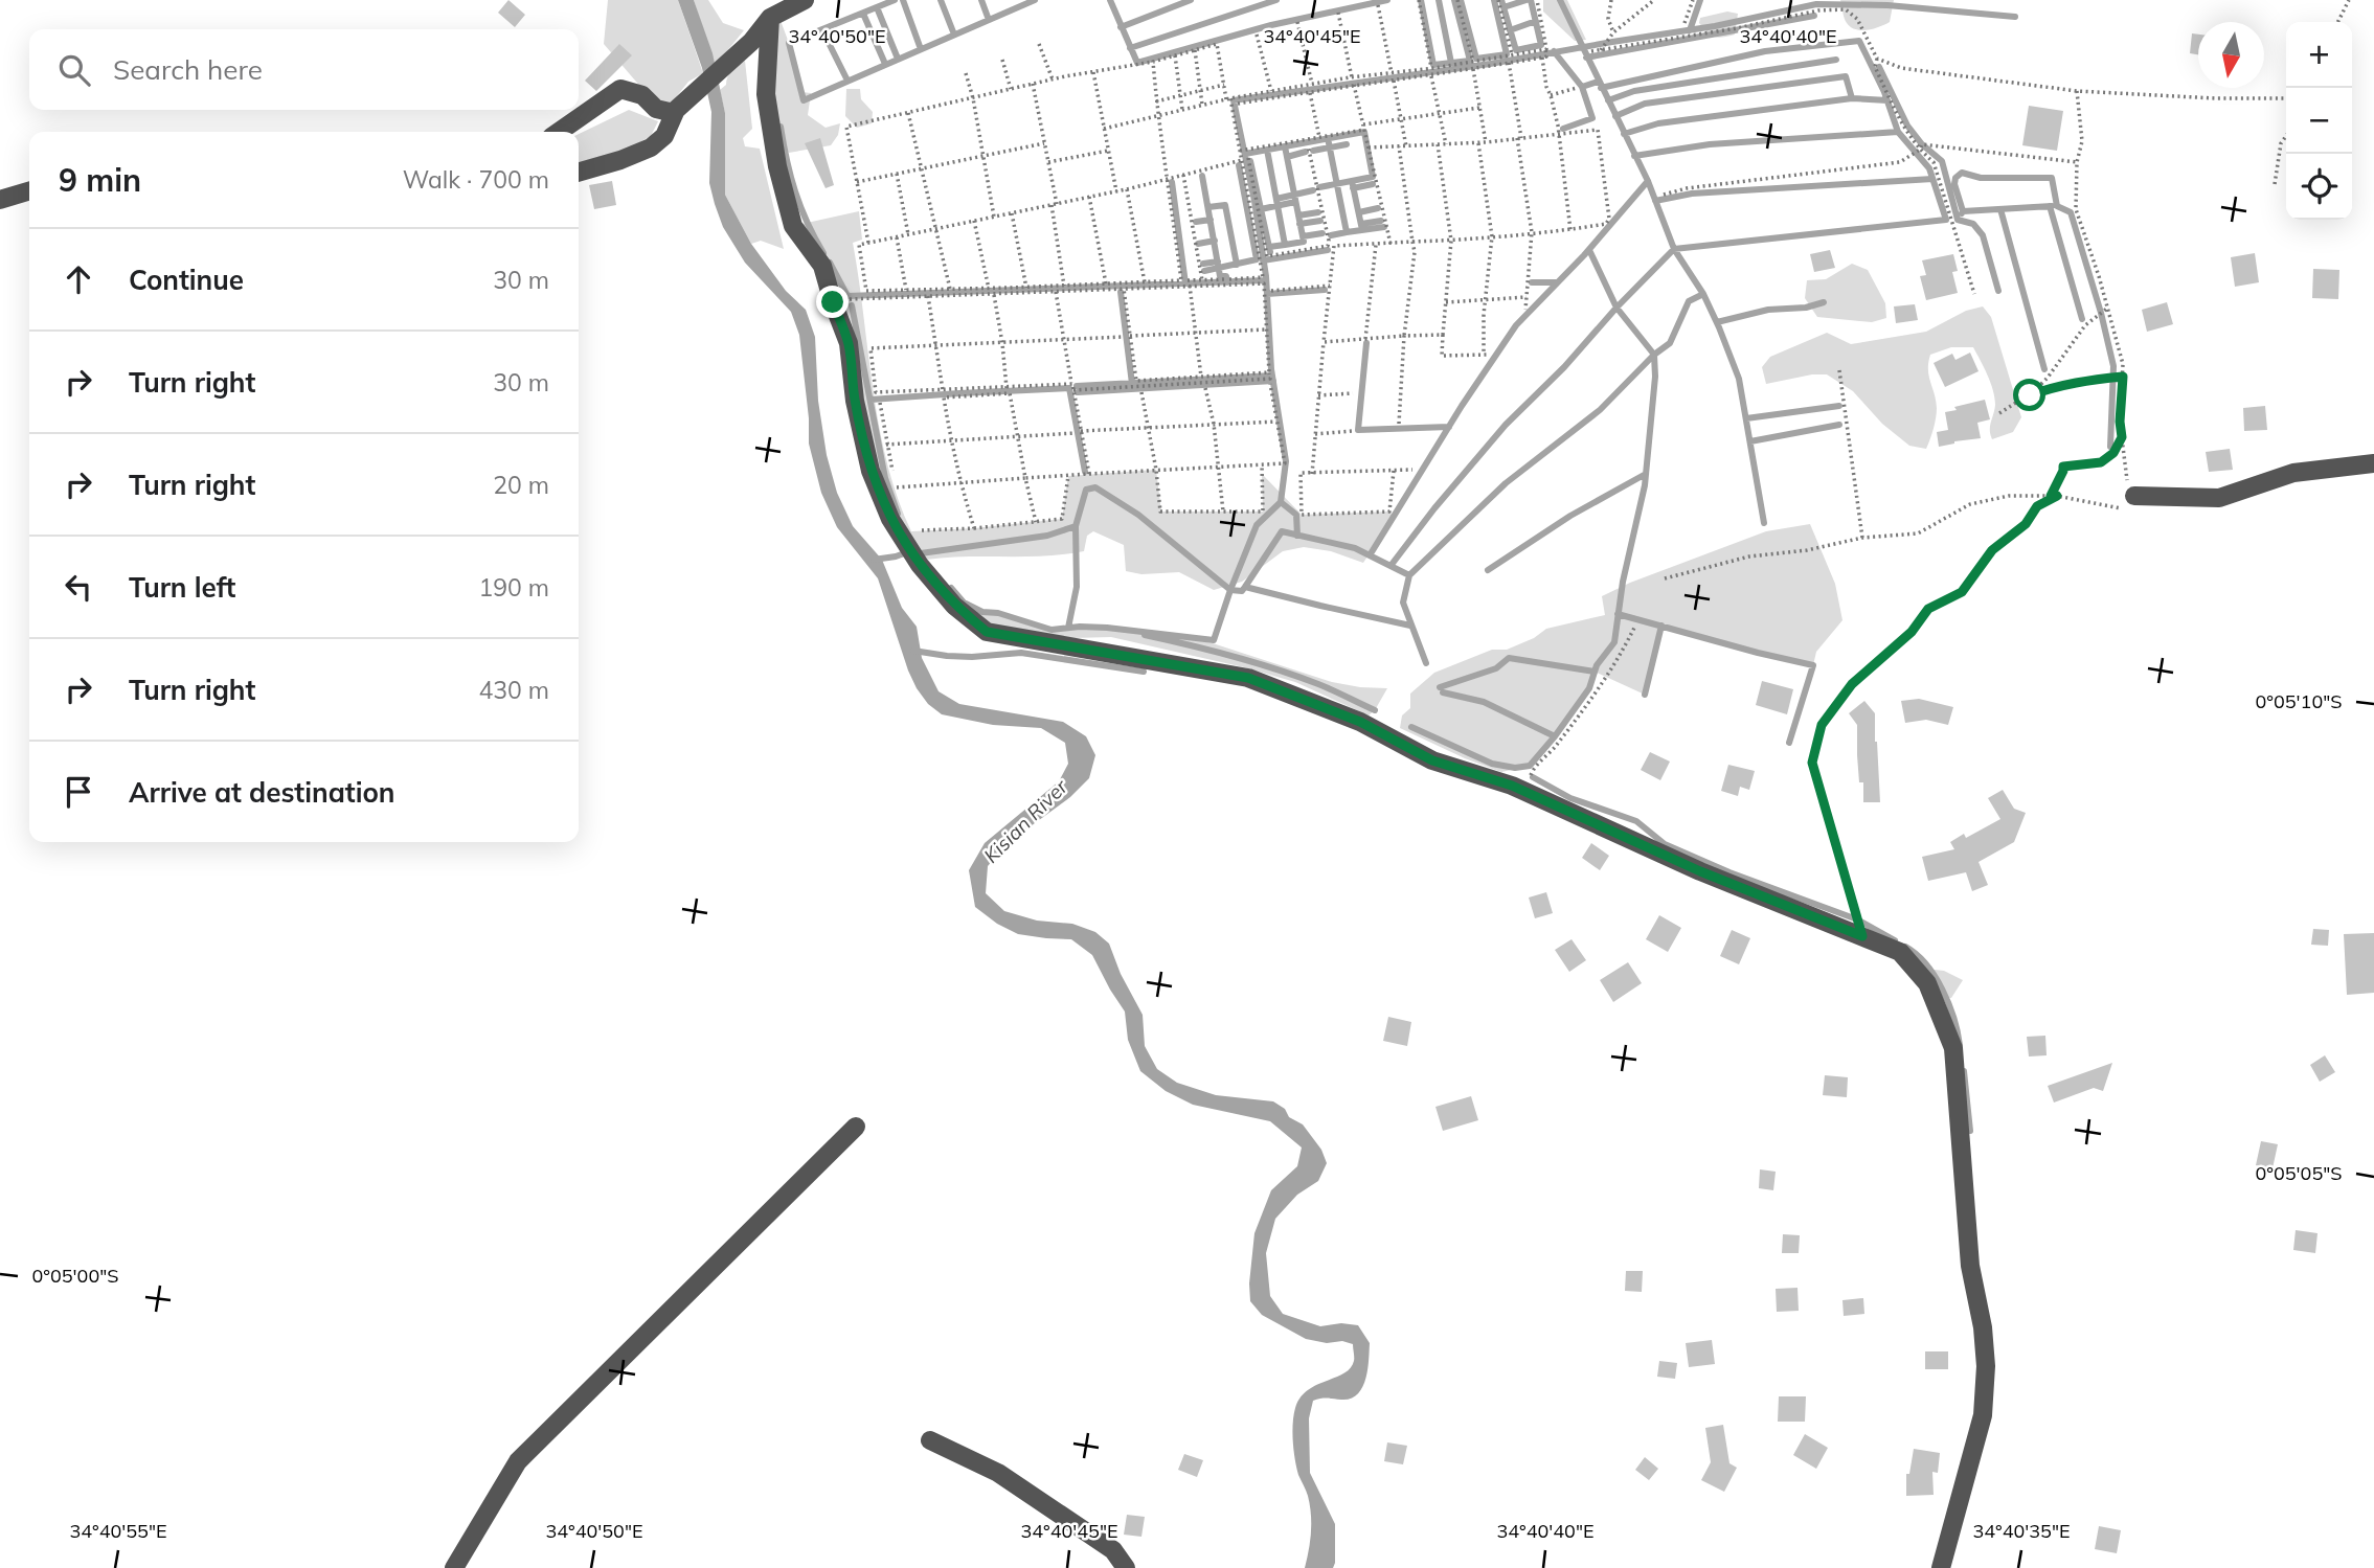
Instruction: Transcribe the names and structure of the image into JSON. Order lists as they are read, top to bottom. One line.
{"water":["Kisian River"],"north":"bottom","page":{"map_buttons":["+","−"],"search":"Search here","heading":["9 min","Walk · 700 m"],"list":[["Continue","30 m"],["Turn right","30 m"],["Turn right","20 m"],["Turn left","190 m"],["Turn right","430 m"],"Arrive at destination"]},"coordinates":["34°40'50\"E","34°40'45\"E","34°40'40\"E","0°05'10\"S","0°05'05\"S","0°05'00\"S","34°40'55\"E","34°40'35\"E"]}
